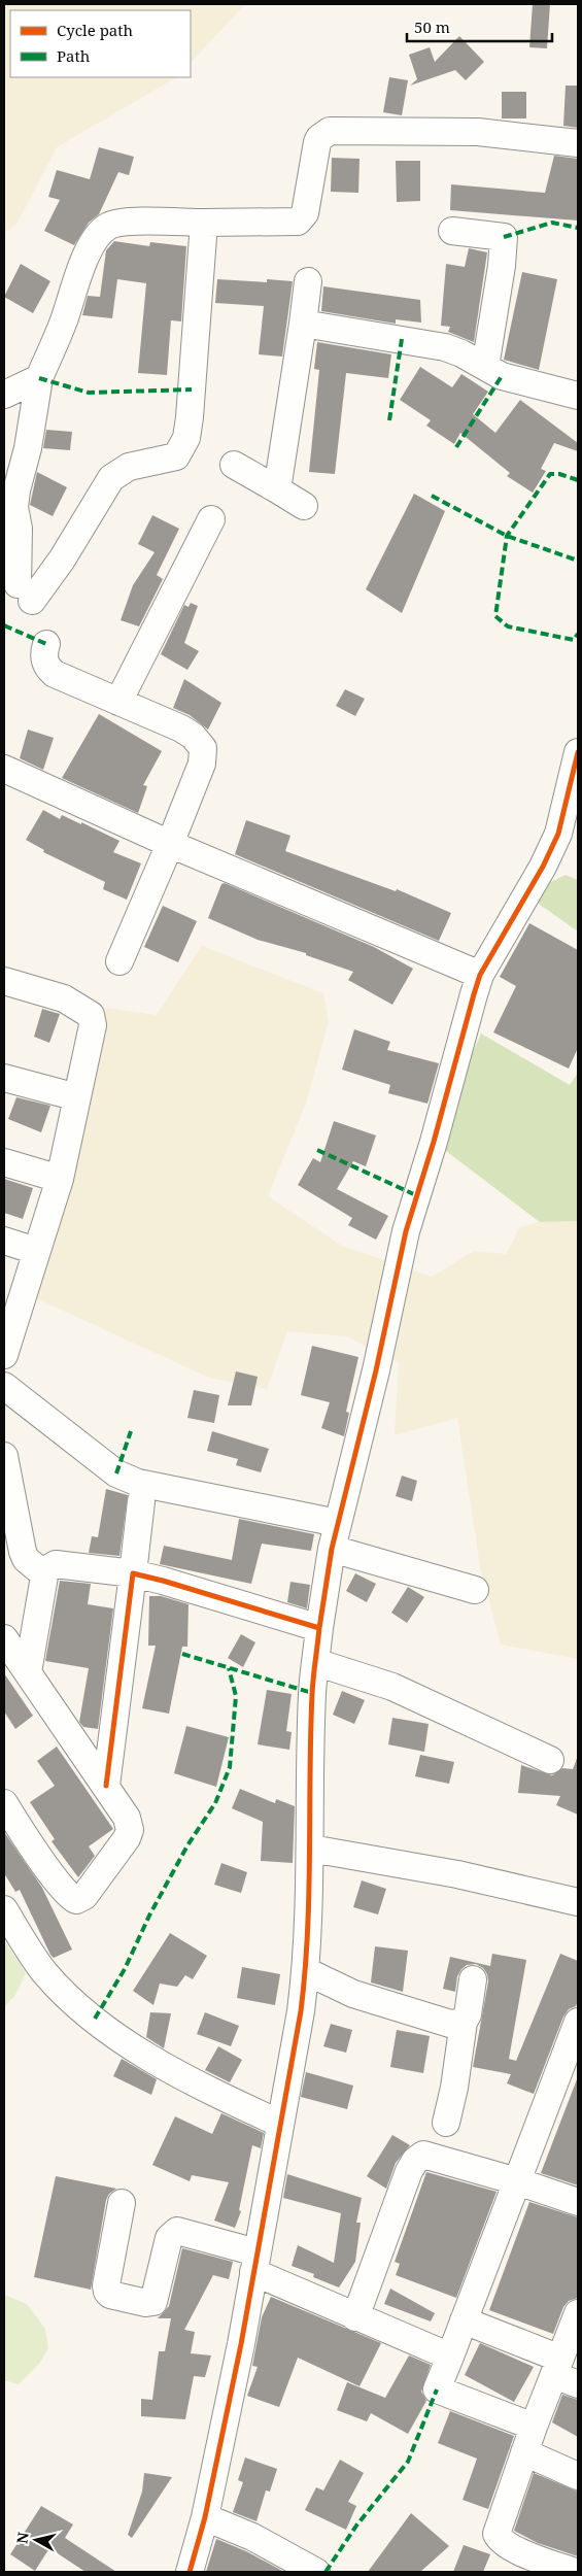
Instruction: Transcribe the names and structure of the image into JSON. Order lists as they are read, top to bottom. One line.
{"legend":["Cycle path","Path"],"scale_bar":"50 m","north":"left"}
